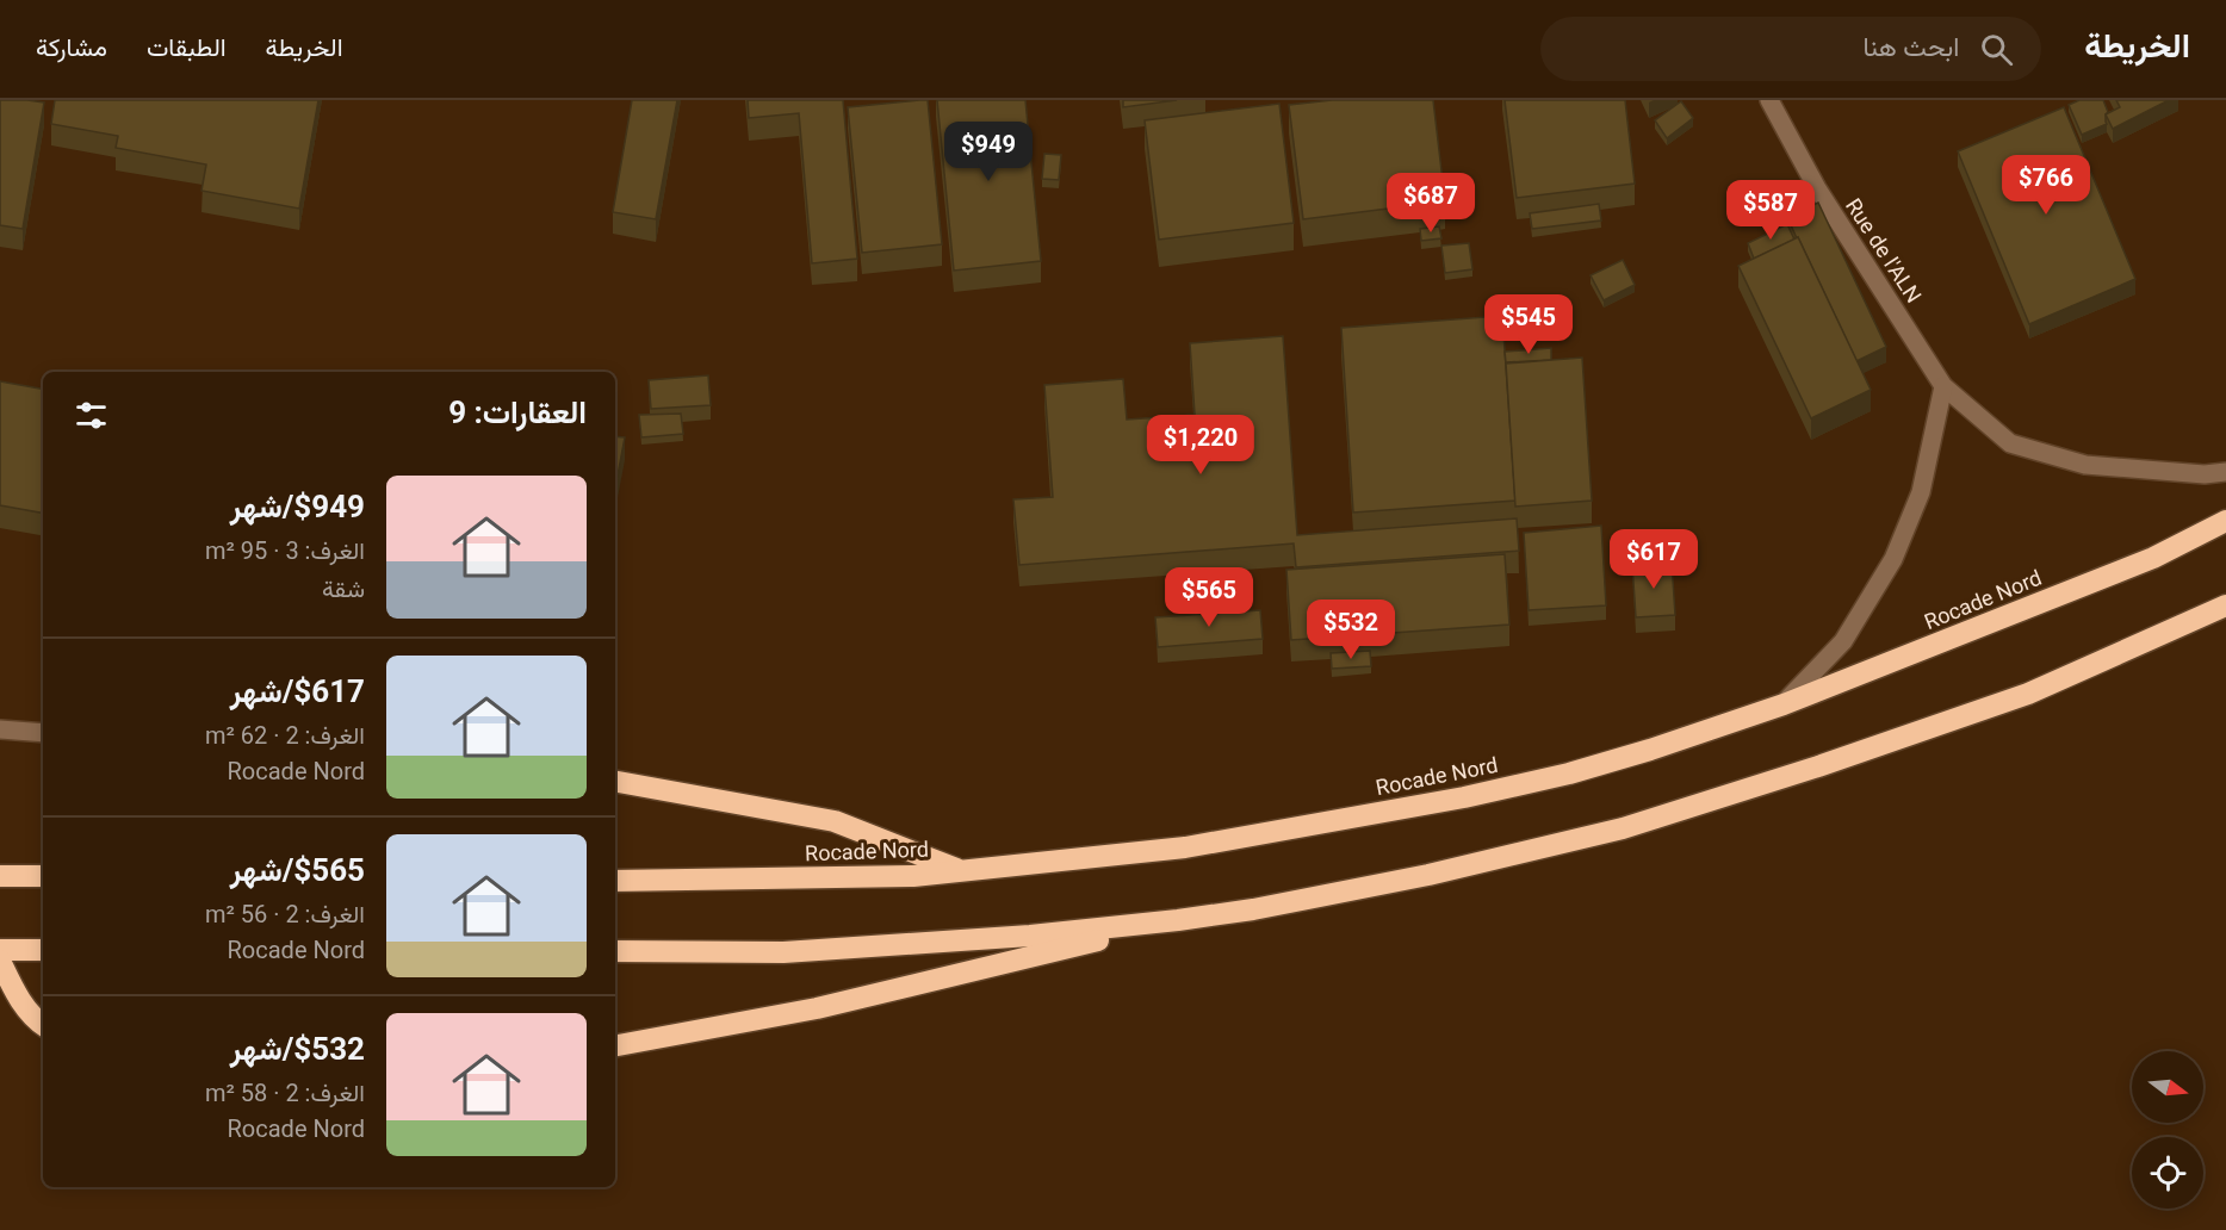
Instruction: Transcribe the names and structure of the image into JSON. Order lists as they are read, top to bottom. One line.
{"streets":{"highway":["Rocade Nord"],"street":["Rue de l'ALN"]},"north":"right","page":{"header":"الخريطة","search":"ابحث هنا","nav":["الخريطة","الطبقات","مشاركة"],"price":["$949","$766","$687","$587","$545","$1,220","$617","$565","$532"],"heading":"العقارات: 9","list":[{"name":"$949/شهر","note":"الغرف: 3 · 95 m² · شقة"},{"name":"$617/شهر","note":"الغرف: 2 · 62 m² · Rocade Nord"},{"name":"$565/شهر","note":"الغرف: 2 · 56 m² · Rocade Nord"},{"name":"$532/شهر","note":"الغرف: 2 · 58 m² · Rocade Nord"}]}}
